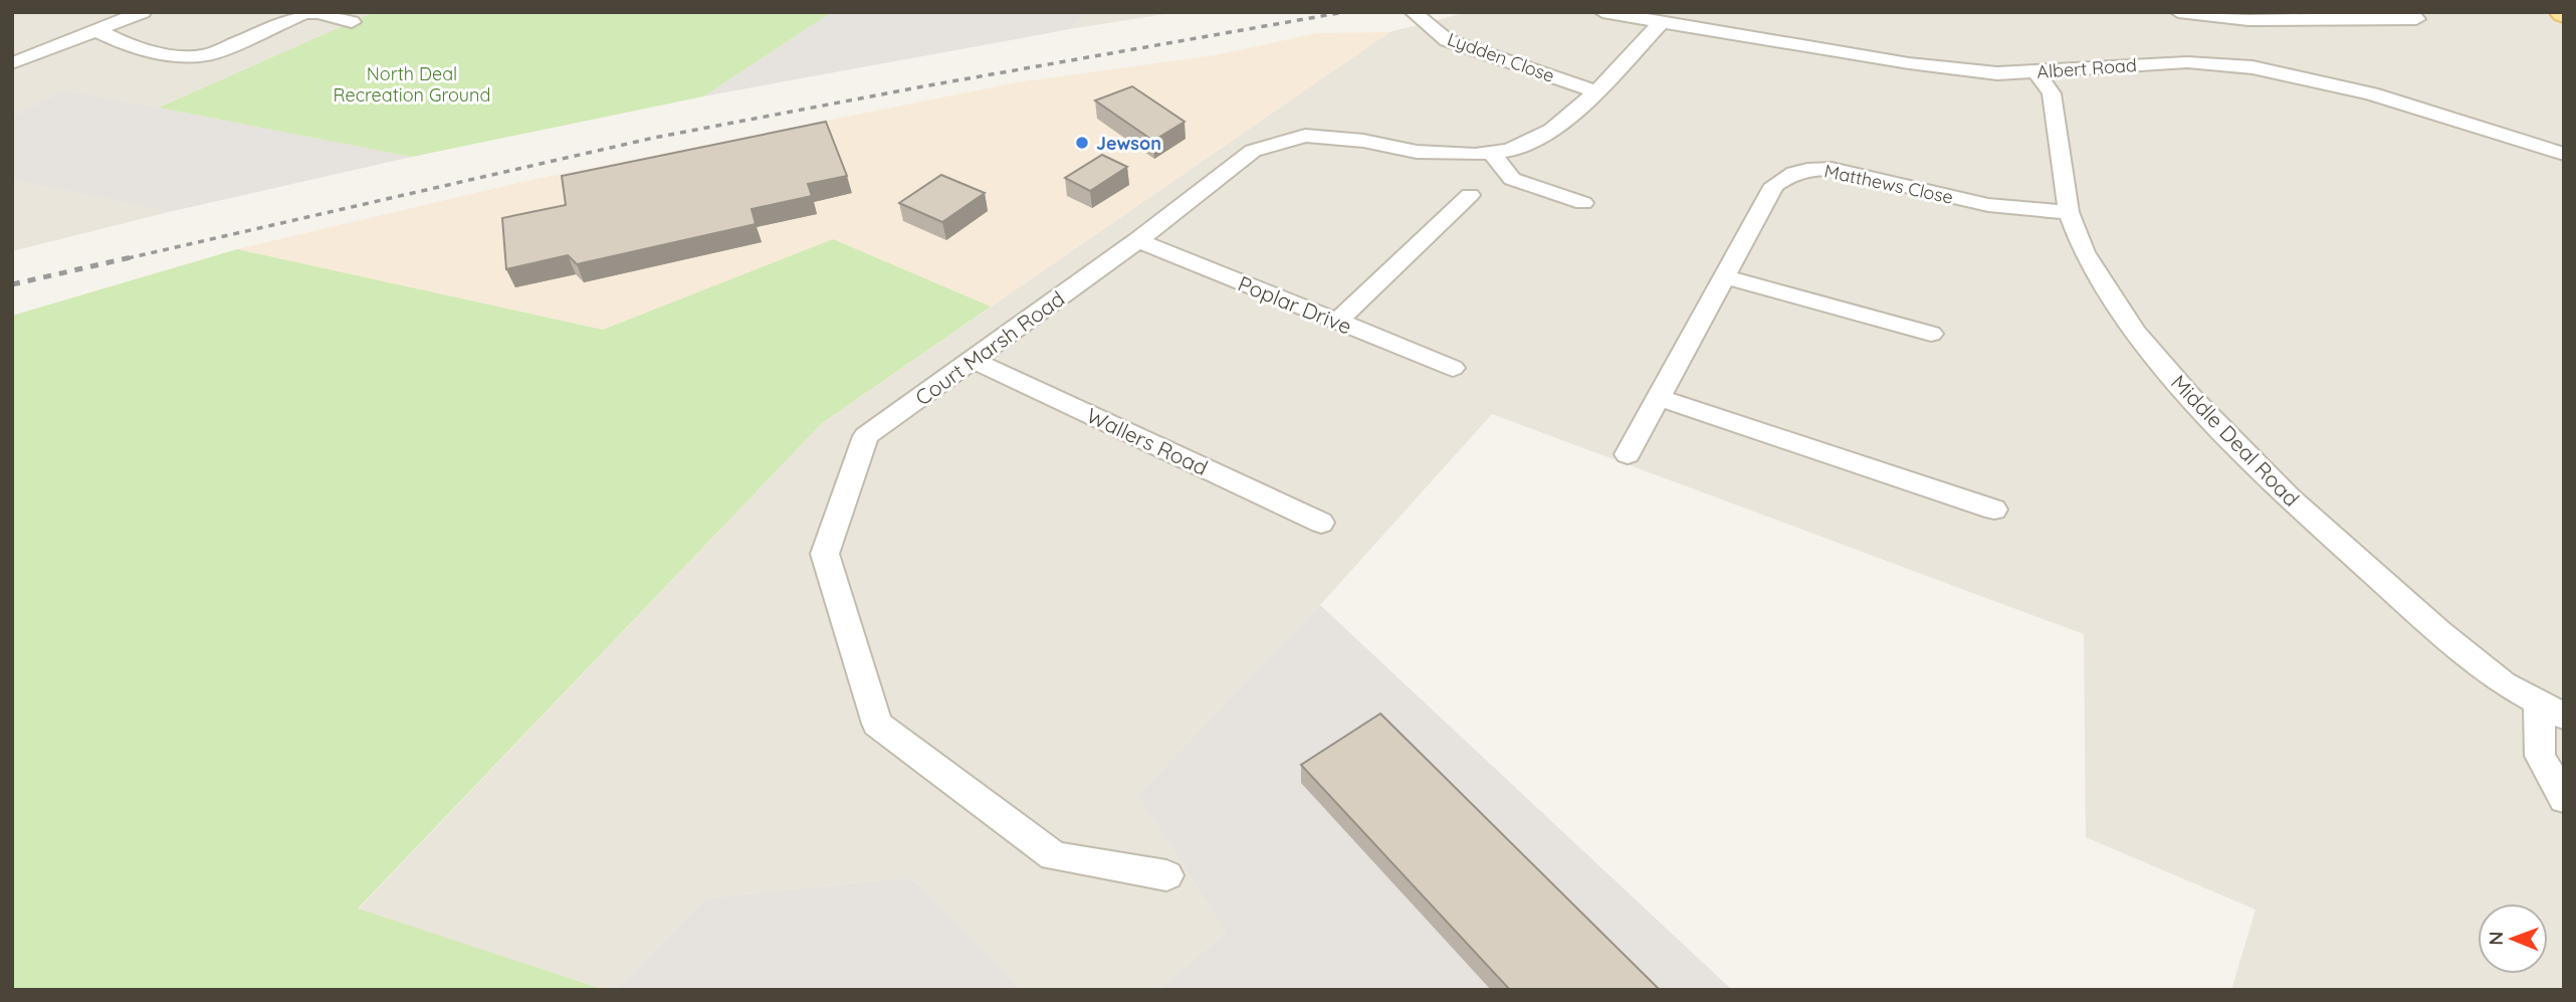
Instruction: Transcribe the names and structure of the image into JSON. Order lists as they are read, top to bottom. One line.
{"streets":{"street":["Lydden Close","Albert Road","Matthews Close","Poplar Drive","Court Marsh Road","Middle Deal Road","Wallers Road"]},"crossings":[["Lydden Close","Court Marsh Road"],["Albert Road","Court Marsh Road"],["Albert Road","Middle Deal Road"],["Matthews Close","Middle Deal Road"],["Poplar Drive","Court Marsh Road"],["Court Marsh Road","Wallers Road"]],"parks":["North Deal Recreation Ground"],"places":["Jewson"],"north":"left"}
